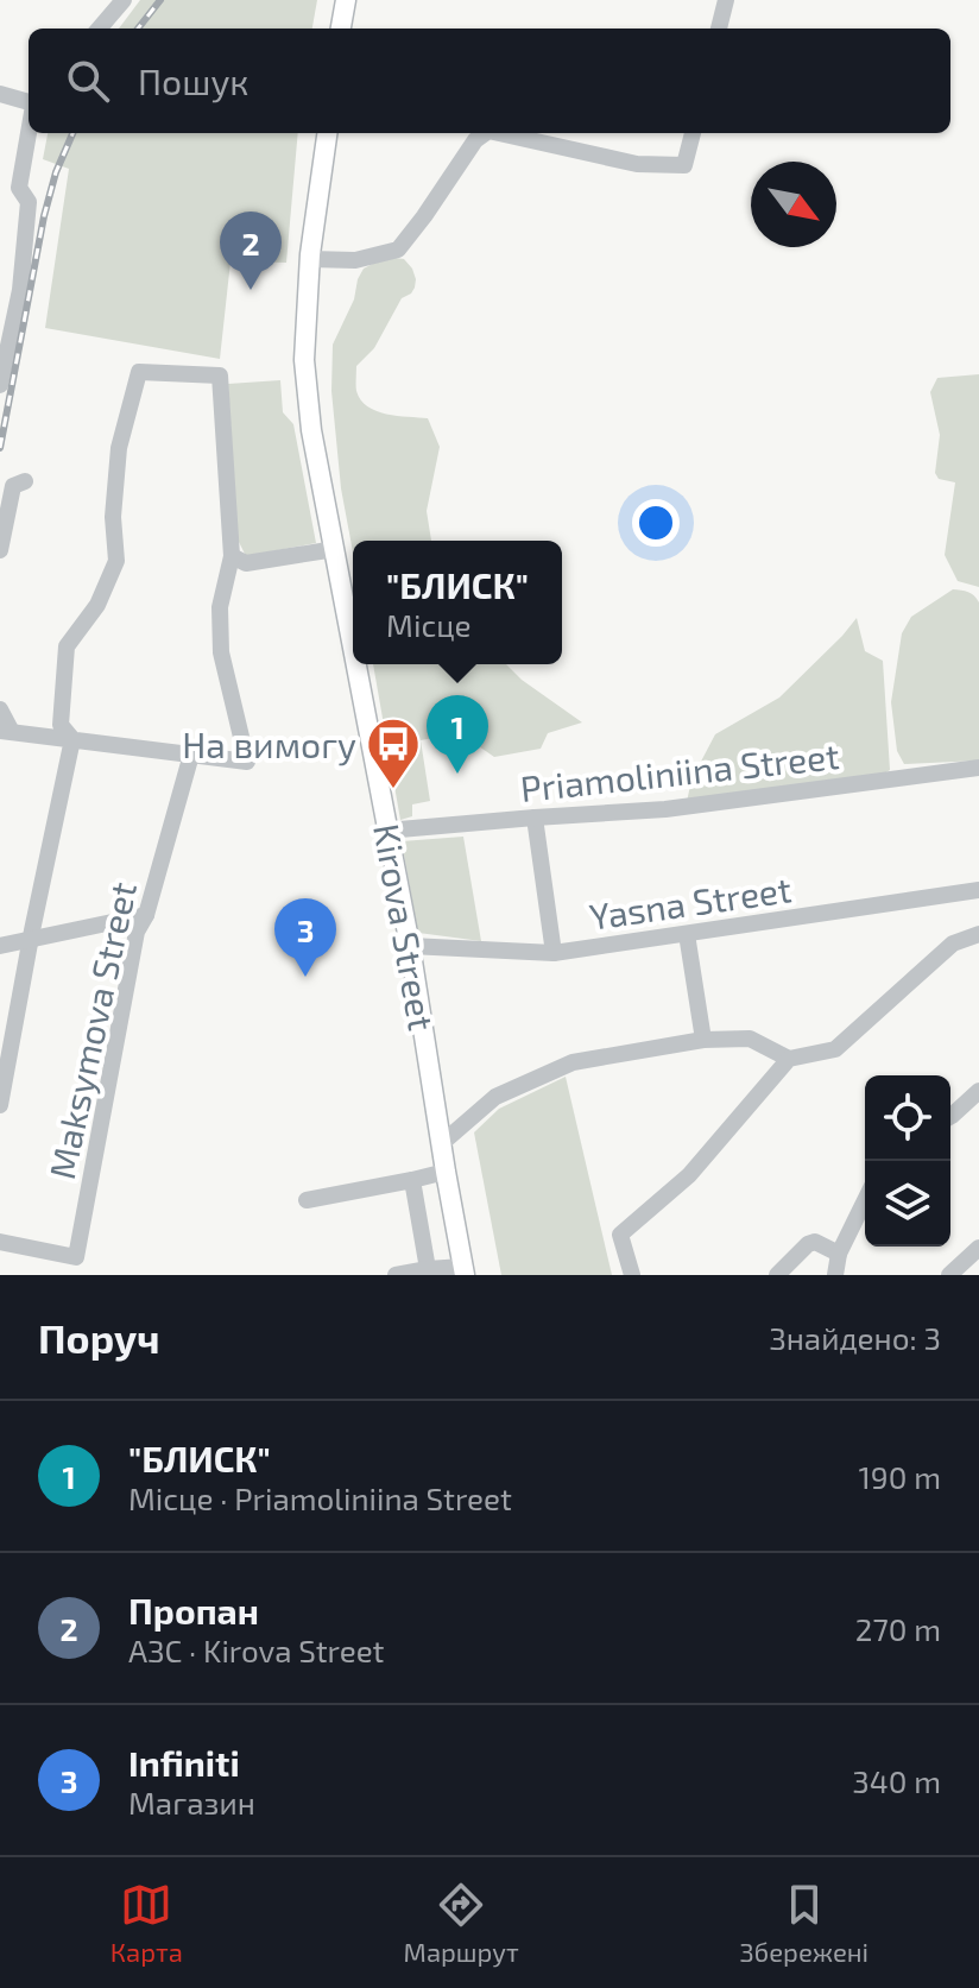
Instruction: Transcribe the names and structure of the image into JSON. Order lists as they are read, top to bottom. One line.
{"streets":{"main road":["Kirova Street"],"street":["Priamoliniina Street","Yasna Street","Maksymova Street"]},"crossings":[["Priamoliniina Street","Kirova Street"],["Yasna Street","Kirova Street"]],"places":{"bus stop":["На вимогу"]},"north":"bottom right","page":{"search":"Пошук","pins":["2","1","3"],"popup":["\"БЛИСК\"","Місце"],"heading":["Поруч","Знайдено: 3"],"list":[{"mark":"1","name":"\"БЛИСК\"","note":"Місце · Priamoliniina Street","value":"190 m"},{"mark":"2","name":"Пропан","note":"АЗС · Kirova Street","value":"270 m"},{"mark":"3","name":"Infiniti","note":"Магазин","value":"340 m"}],"nav":["Карта","Маршрут","Збережені"]}}
